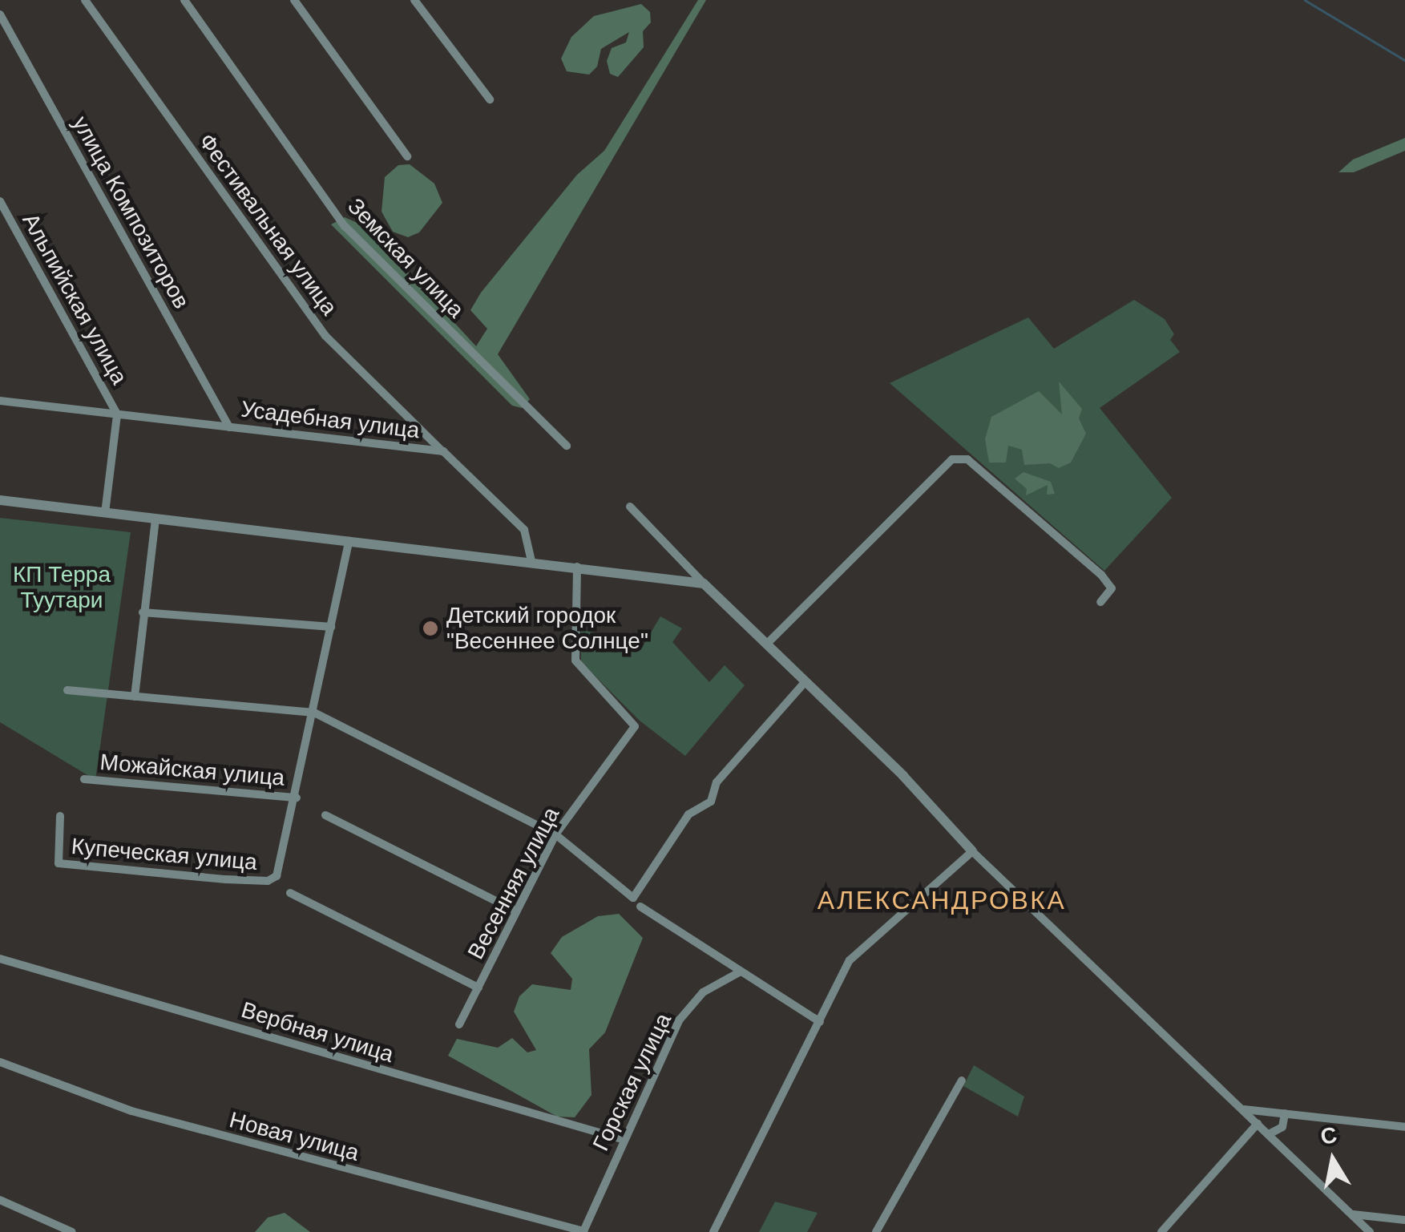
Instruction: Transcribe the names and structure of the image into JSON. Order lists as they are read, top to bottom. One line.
{"streets":{"street":["улица Композиторов","Фестивальная улица","Земская улица","Альпийская улица","Усадебная улица","Можайская улица","Купеческая улица","Весенняя улица","Вербная улица","Горская улица","Новая улица"]},"crossings":[["улица Композиторов","Усадебная улица"],["Фестивальная улица","Усадебная улица"],["Альпийская улица","Усадебная улица"],["Можайская улица","Купеческая улица"],["Вербная улица","Горская улица"],["Горская улица","Новая улица"]],"districts":["АЛЕКСАНДРОВКА"],"parks":["КП Терра Туутари"],"places":["Детский городок \"Весеннее Солнце\""],"north":"top"}
